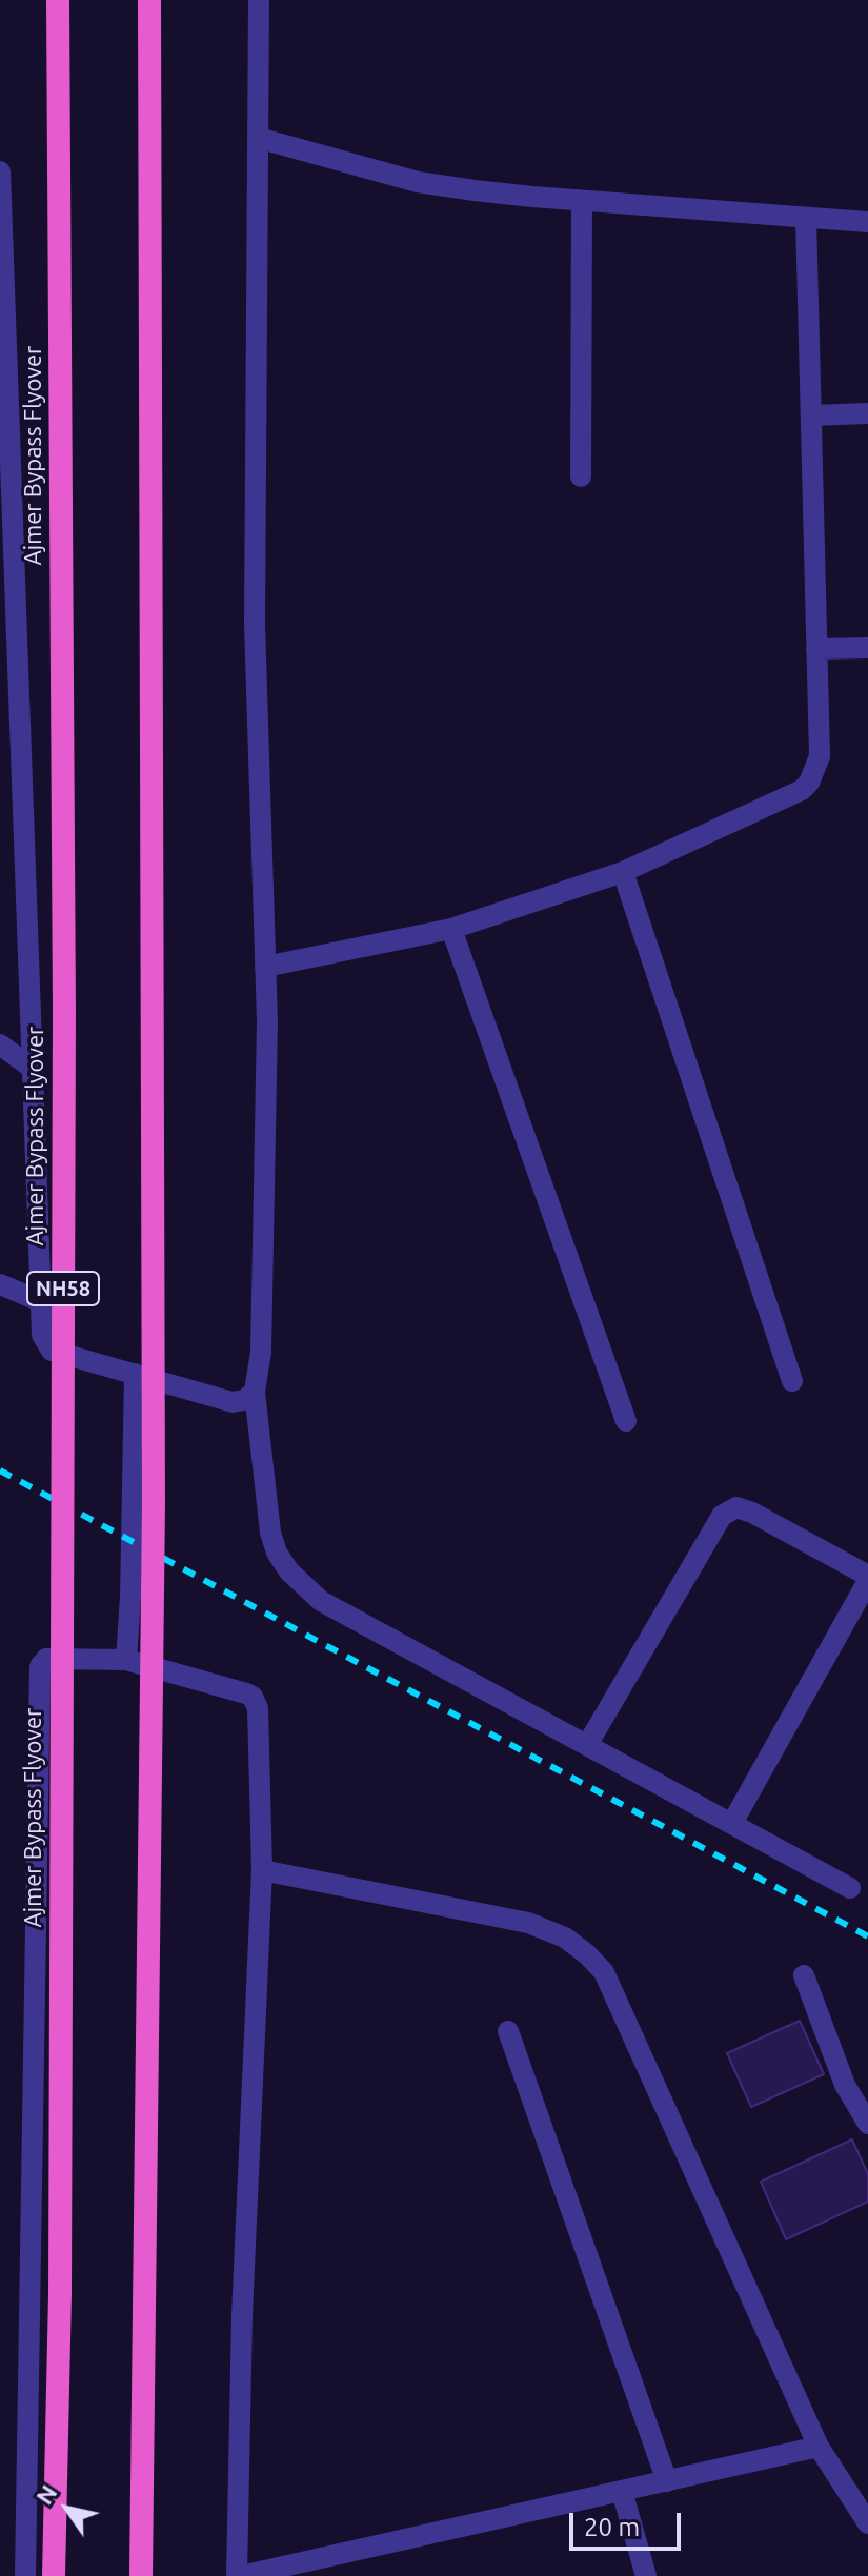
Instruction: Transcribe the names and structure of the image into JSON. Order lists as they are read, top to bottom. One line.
{"streets":{"highway":["Ajmer Bypass Flyover","NH58"]},"scale_bar":"20 m","north":"top left"}
